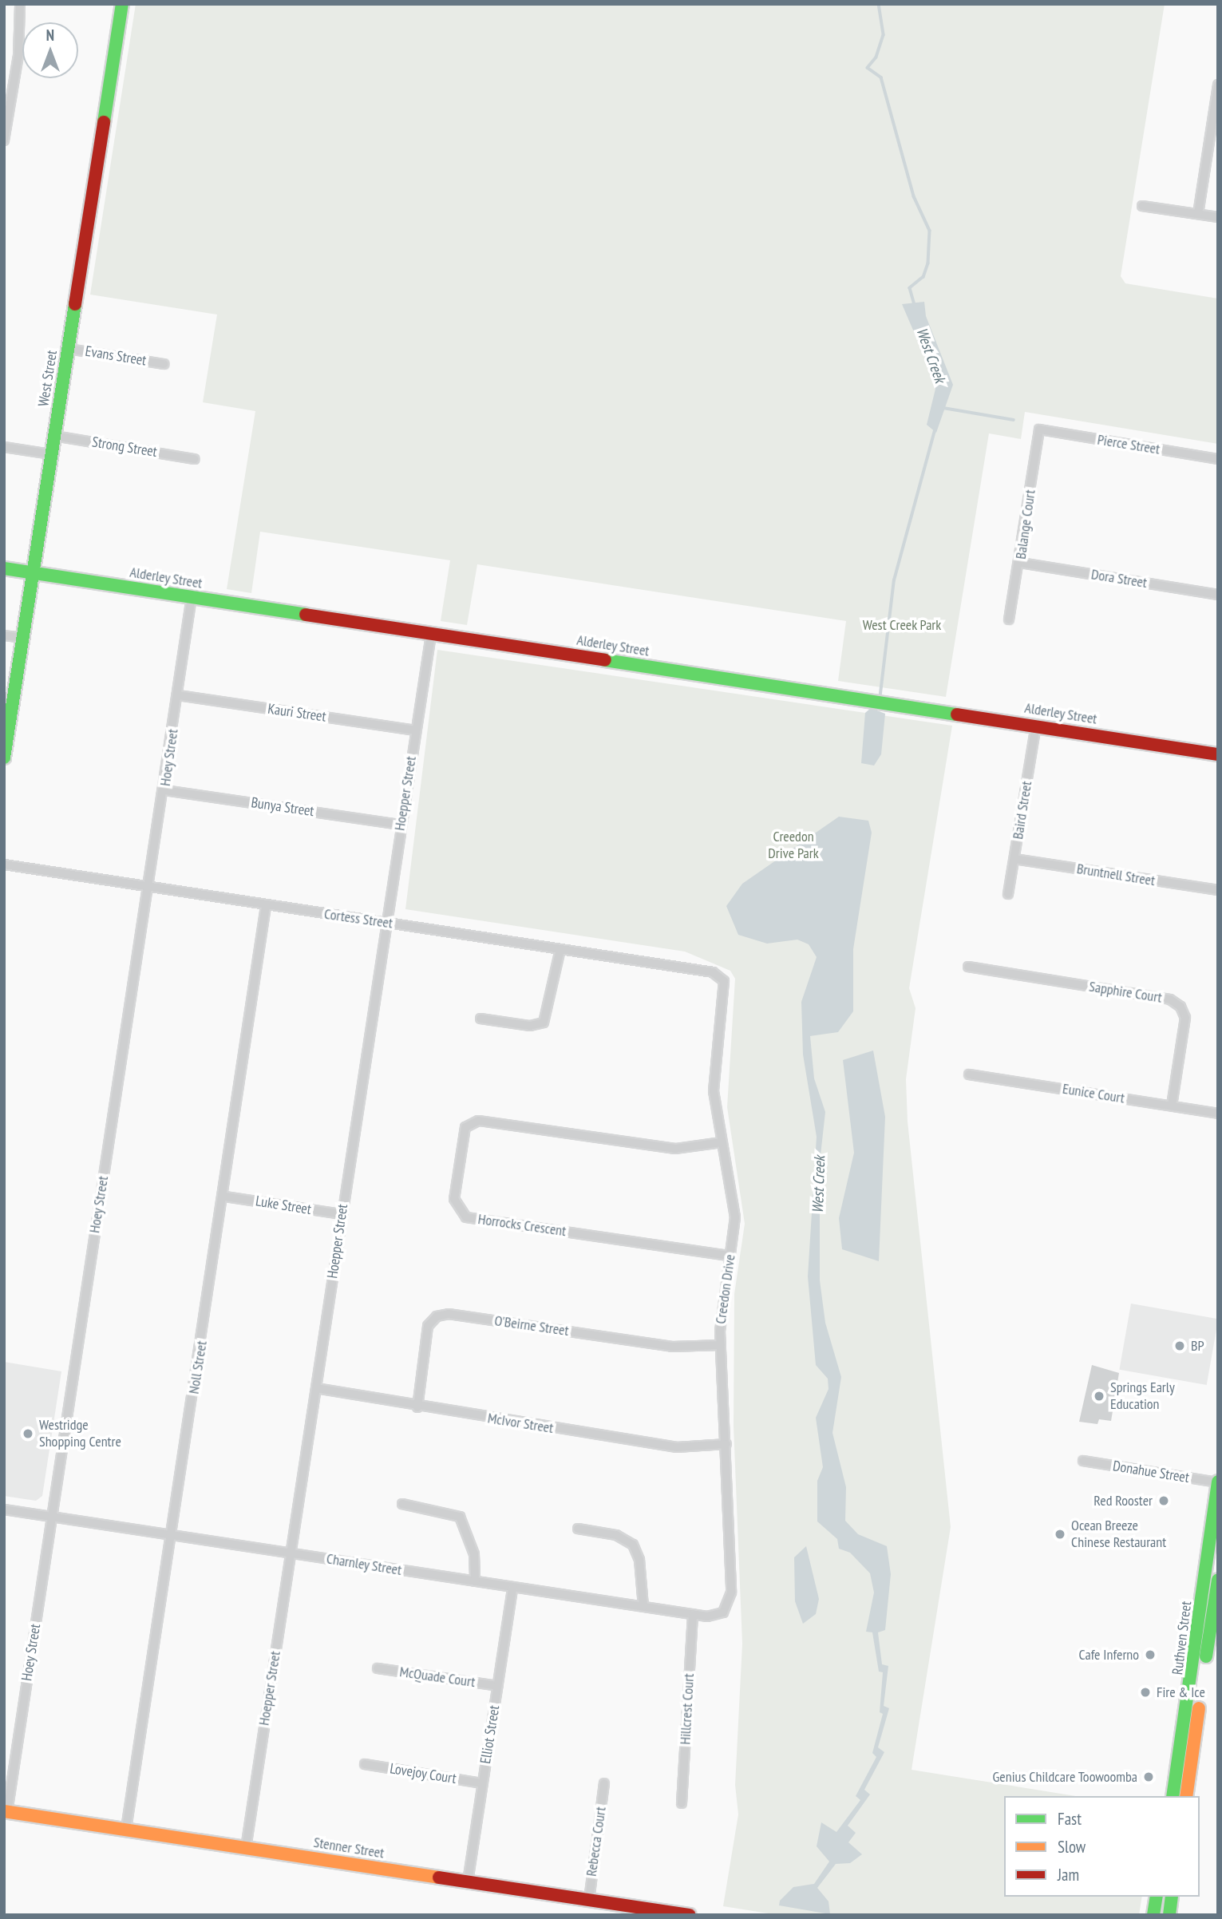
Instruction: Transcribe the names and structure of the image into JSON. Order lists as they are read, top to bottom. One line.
{"streets":{"main road":["West Street","Alderley Street","Ruthven Street","Stenner Street"],"street":["Evans Street","Pierce Street","Strong Street","Balange Court","Dora Street","Kauri Street","Hoey Street","Hoepper Street","Bunya Street","Baird Street","Bruntnell Street","Cortess Street","Sapphire Court","Eunice Court","Luke Street","Horrocks Crescent","Creedon Drive","O'Beirne Street","Noll Street","McIvor Street","Donahue Street","Charnley Street","McQuade Court","Hillcrest Court","Elliot Street","Lovejoy Court","Rebecca Court"]},"crossings":[["Evans Street","West Street"],["West Street","Strong Street"],["West Street","Alderley Street"],["Pierce Street","Balange Court"],["Balange Court","Dora Street"],["Alderley Street","Hoey Street"],["Alderley Street","Hoepper Street"],["Alderley Street","Baird Street"],["Kauri Street","Hoey Street"],["Kauri Street","Hoepper Street"],["Hoey Street","Bunya Street"],["Hoey Street","Cortess Street"],["Hoey Street","Charnley Street"],["Hoey Street","Stenner Street"],["Hoepper Street","Bunya Street"],["Hoepper Street","Cortess Street"],["Hoepper Street","Luke Street"],["Hoepper Street","McIvor Street"],["Hoepper Street","Charnley Street"],["Hoepper Street","Stenner Street"],["Baird Street","Bruntnell Street"],["Cortess Street","Creedon Drive"],["Cortess Street","Noll Street"],["Sapphire Court","Eunice Court"],["Luke Street","Noll Street"],["Horrocks Crescent","Creedon Drive"],["Creedon Drive","O'Beirne Street"],["Creedon Drive","McIvor Street"],["Creedon Drive","Charnley Street"],["O'Beirne Street","McIvor Street"],["Noll Street","Charnley Street"],["Noll Street","Stenner Street"],["Donahue Street","Ruthven Street"],["Charnley Street","Hillcrest Court"],["Charnley Street","Elliot Street"],["McQuade Court","Elliot Street"],["Elliot Street","Lovejoy Court"],["Elliot Street","Stenner Street"],["Rebecca Court","Stenner Street"]],"water":["West Creek"],"parks":["West Creek Park","Creedon Drive Park"],"places":["BP","Springs Early Education","Westridge Shopping Centre","Red Rooster","Ocean Breeze Chinese Restaurant","Cafe Inferno","Fire & Ice","Genius Childcare Toowoomba"],"legend":["Fast","Slow","Jam"],"north":"top"}
